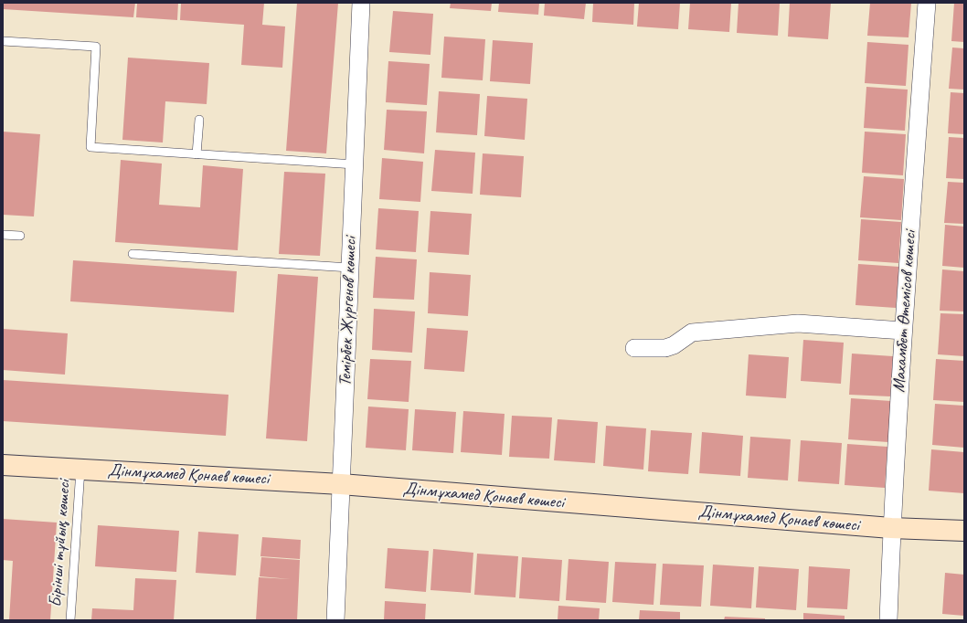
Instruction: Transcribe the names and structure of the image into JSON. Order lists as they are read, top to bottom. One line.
{"streets":{"street":["Темірбек Жүргенов көшесі","Махамбет Өтемісов көшесі","Дінмұхамед Қонаев көшесі"],"lane":["Бірінші тұйық көшесі"]},"crossings":[["Темірбек Жүргенов көшесі","Дінмұхамед Қонаев көшесі"],["Махамбет Өтемісов көшесі","Дінмұхамед Қонаев көшесі"],["Дінмұхамед Қонаев көшесі","Бірінші тұйық көшесі"]]}
